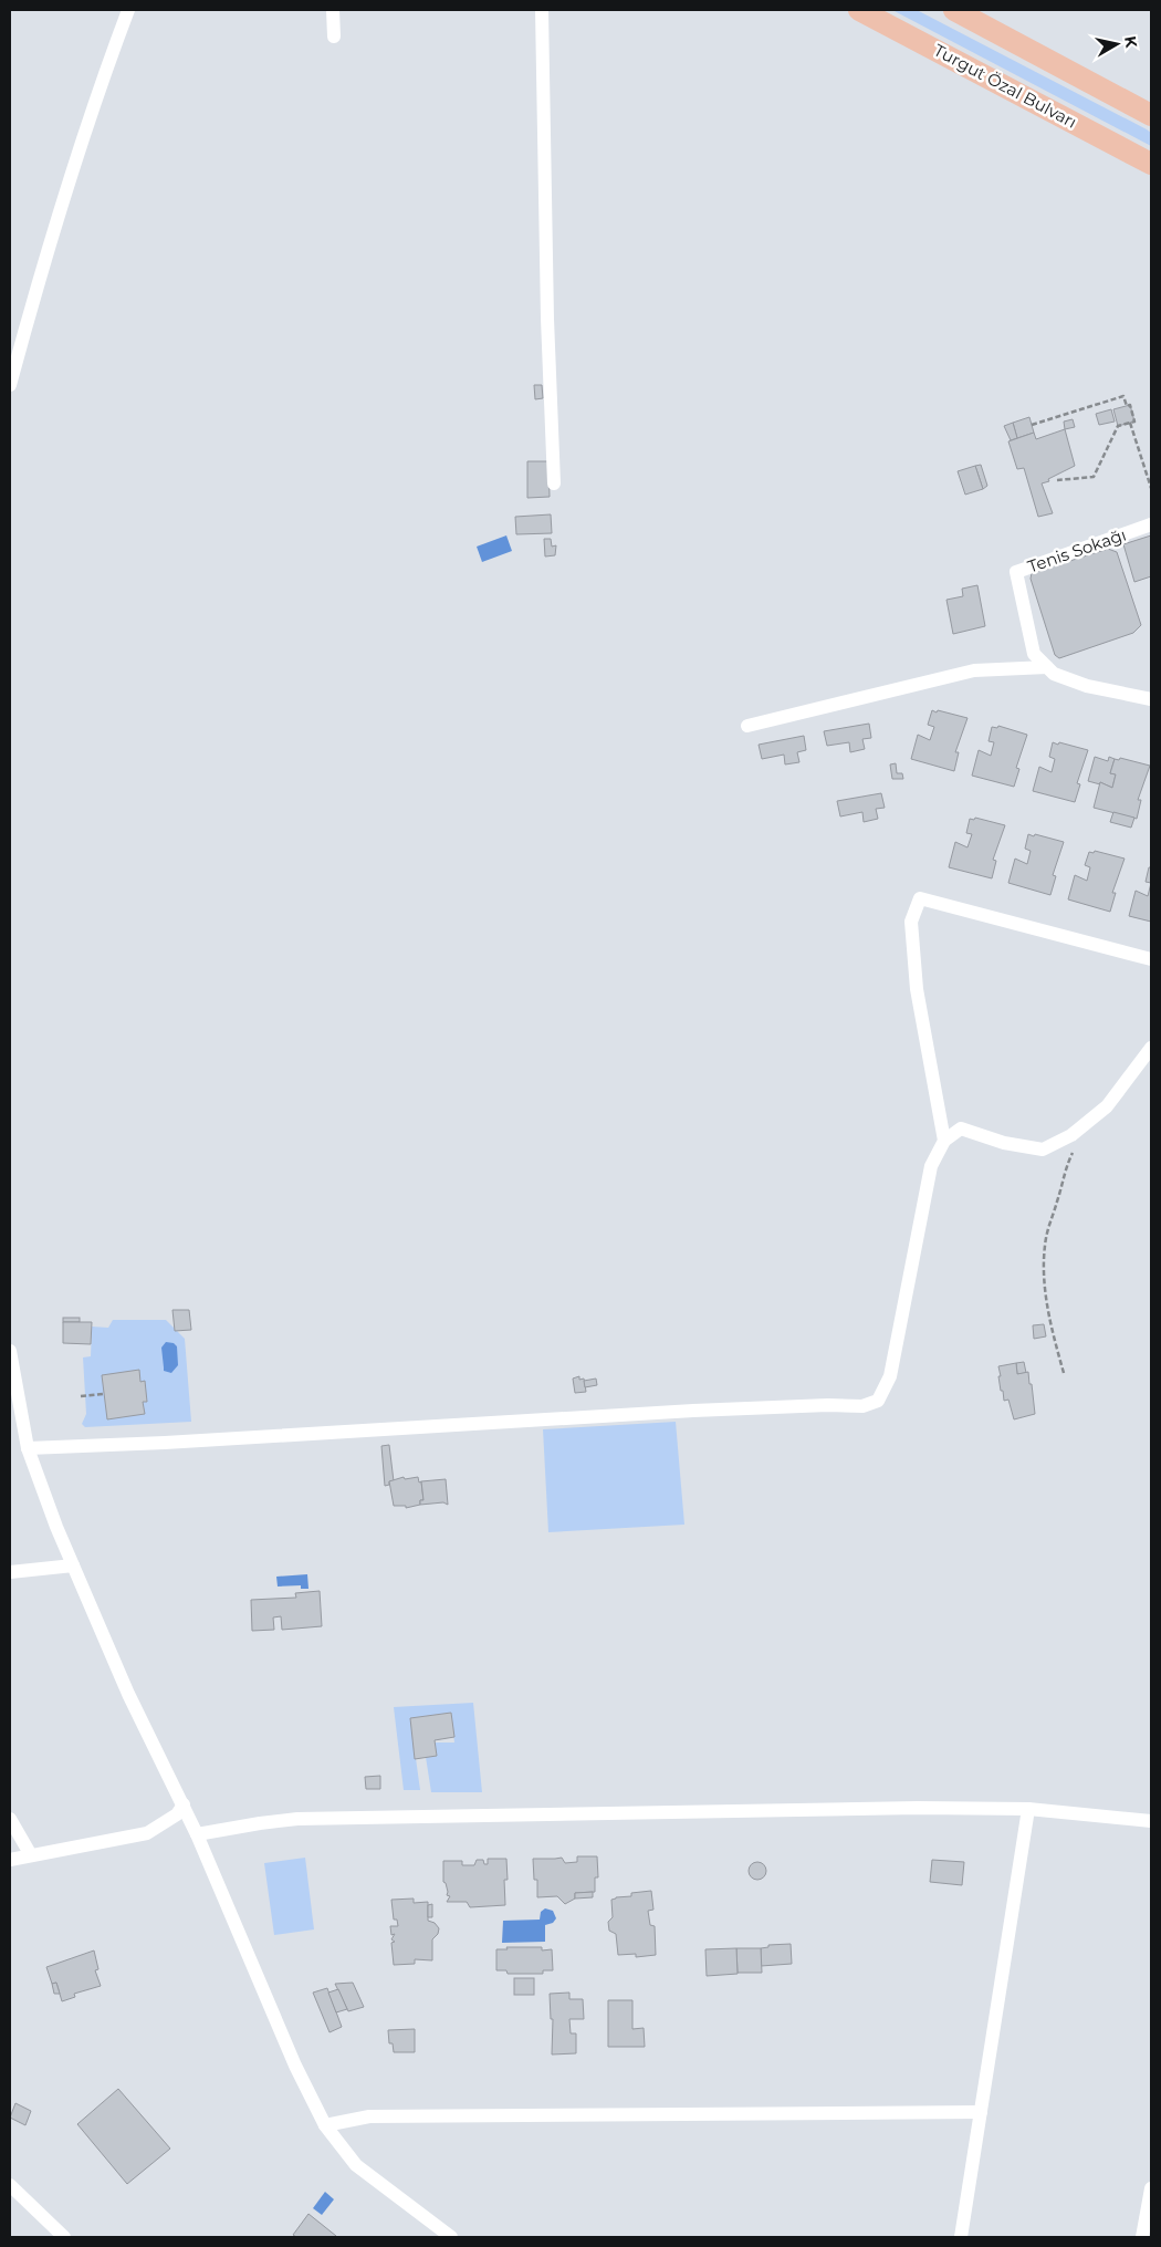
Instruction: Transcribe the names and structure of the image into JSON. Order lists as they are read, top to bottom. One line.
{"streets":{"main road":["Turgut Özal Bulvarı"],"street":["Tenis Sokağı"]},"north":"right"}
